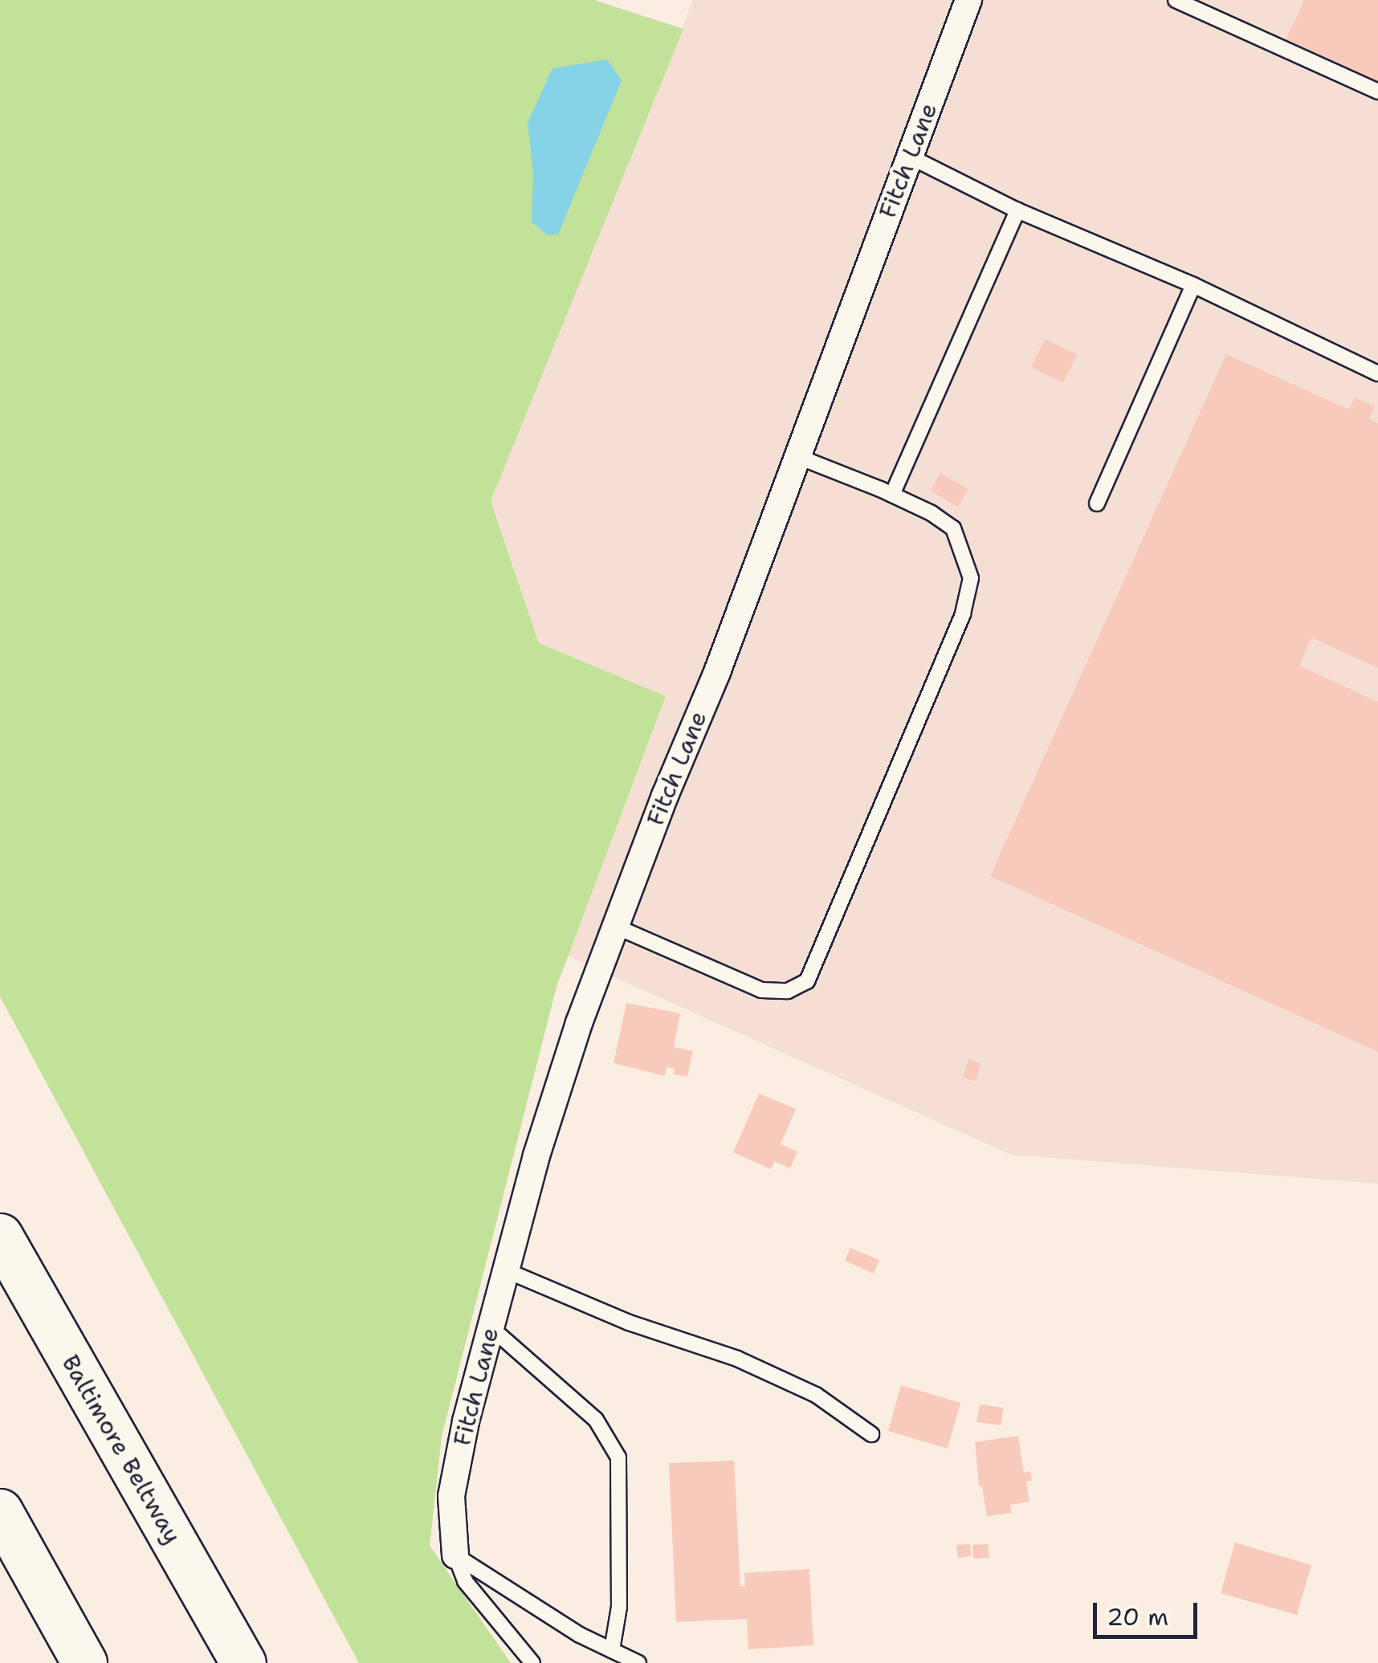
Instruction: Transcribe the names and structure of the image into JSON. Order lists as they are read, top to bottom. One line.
{"streets":{"highway":["Baltimore Beltway"],"street":["Fitch Lane"]},"scale_bar":"20 m"}
